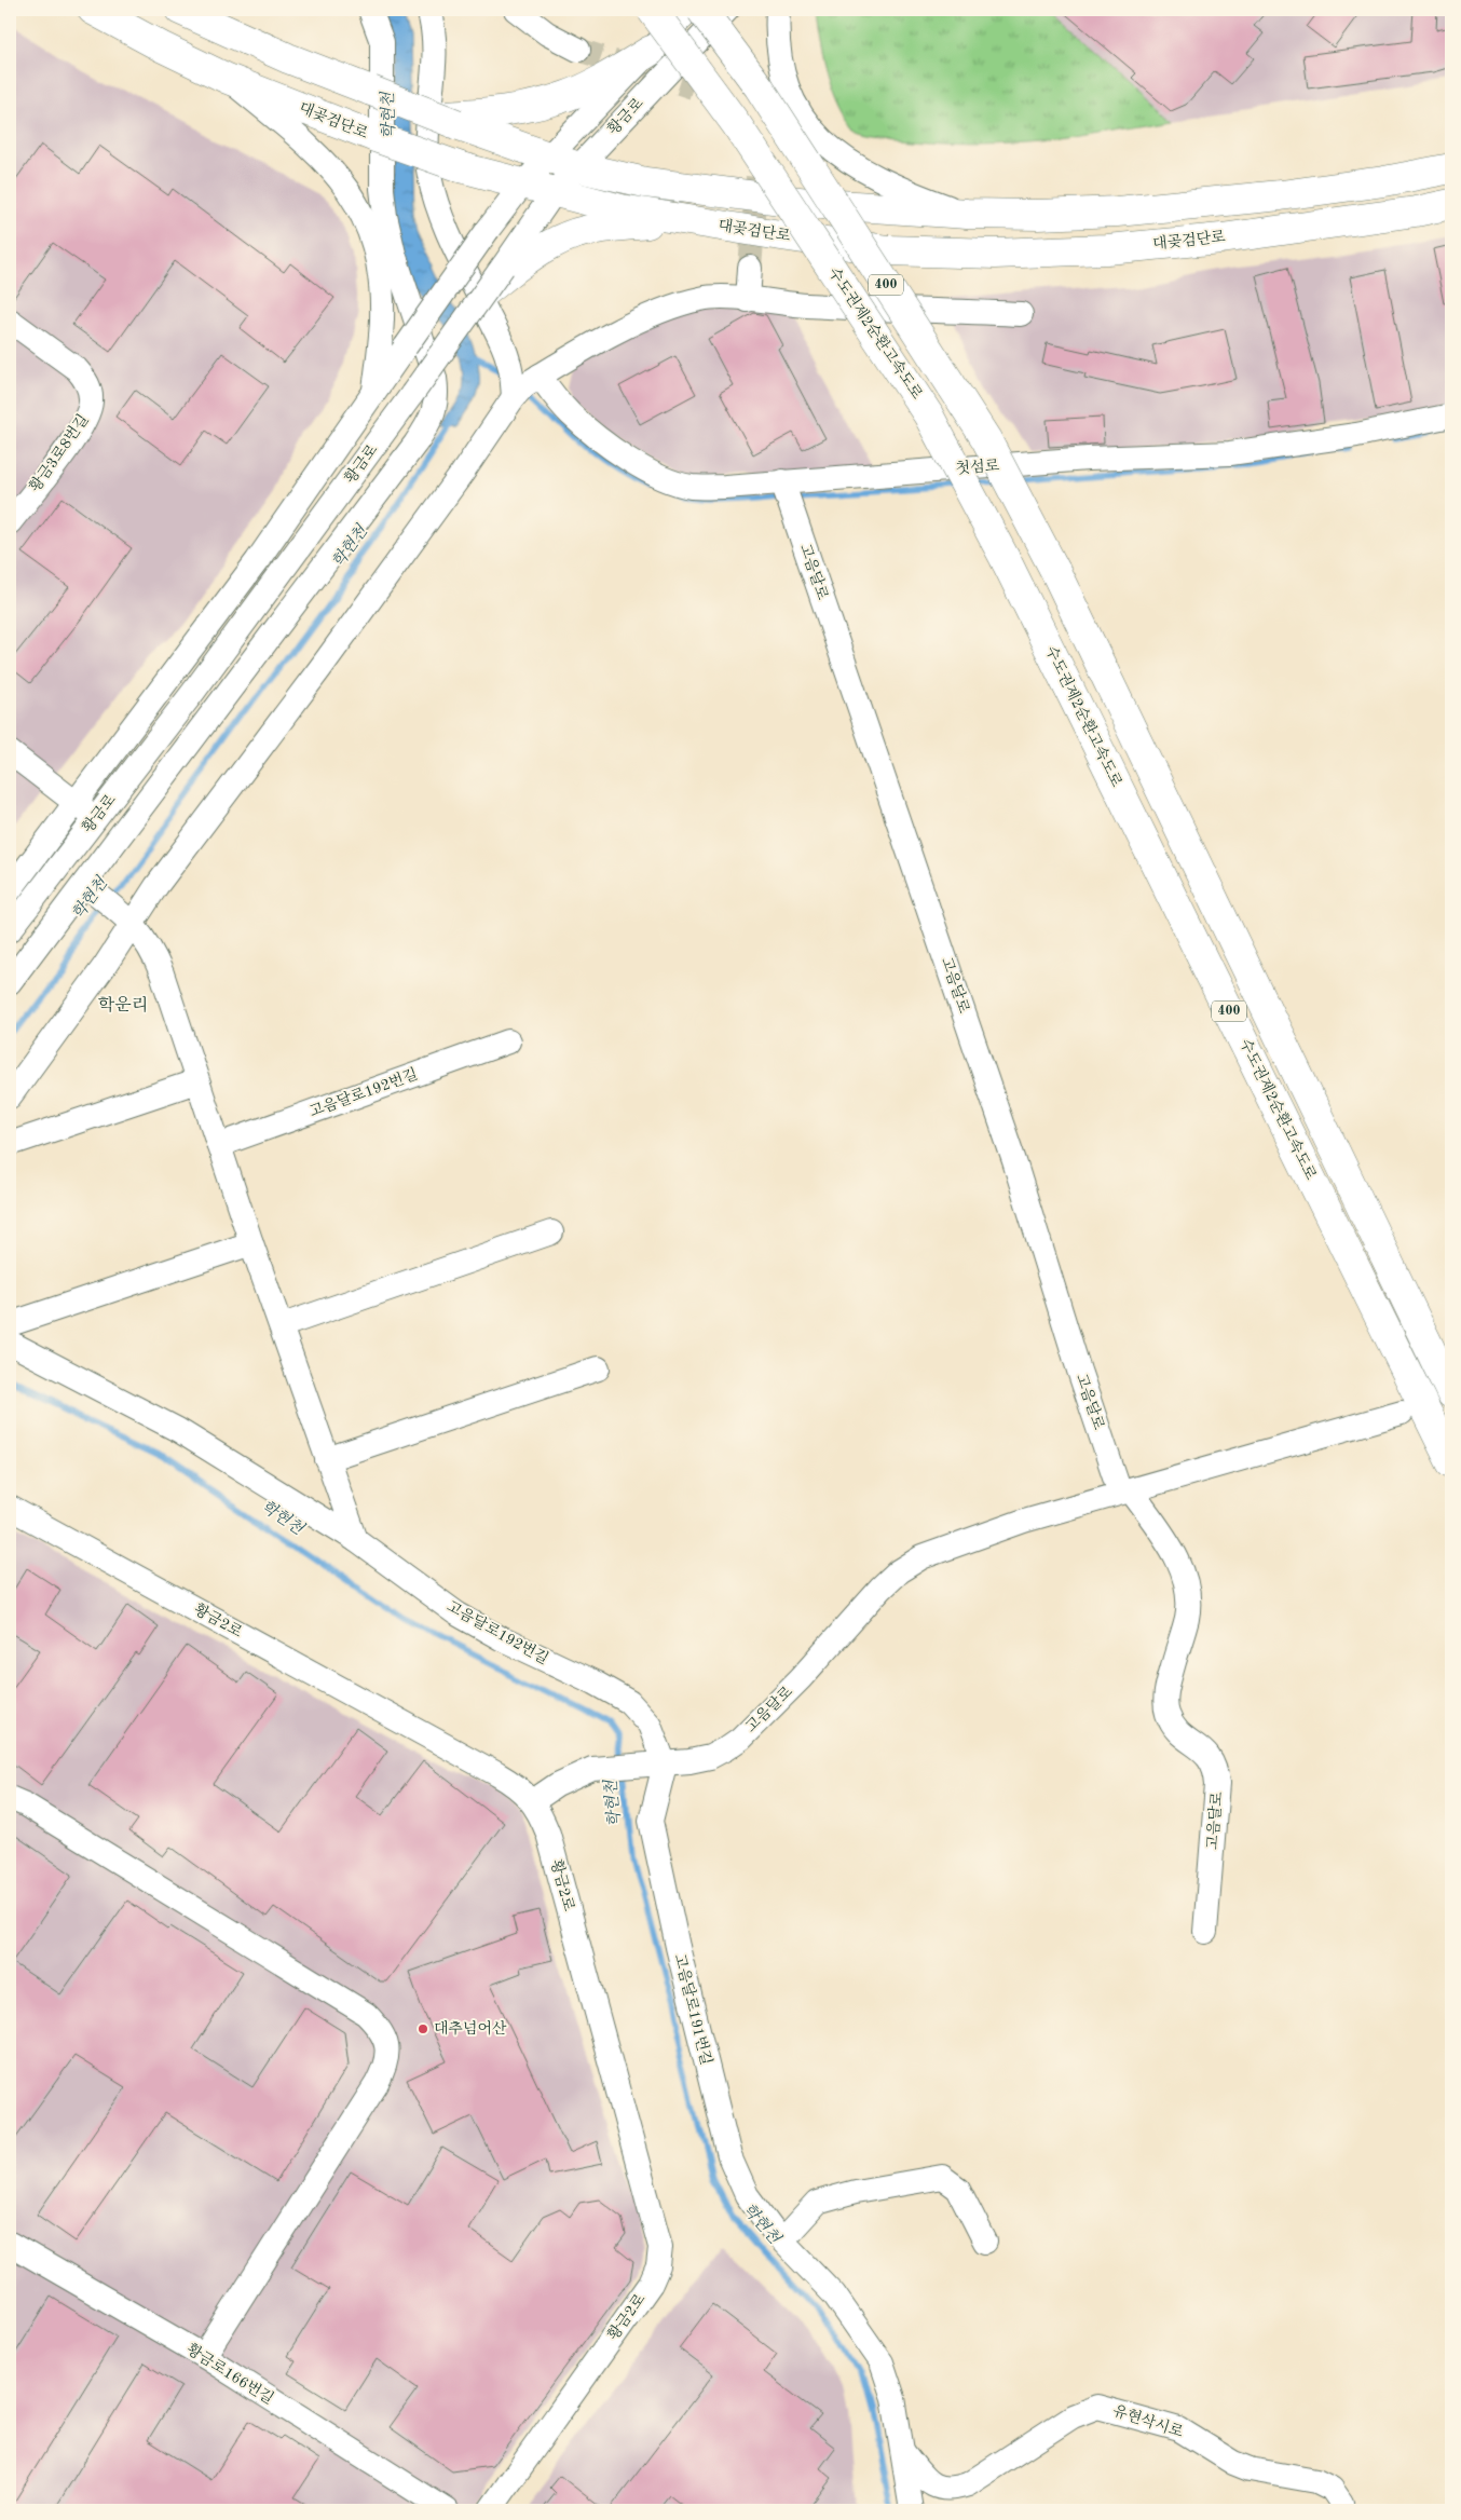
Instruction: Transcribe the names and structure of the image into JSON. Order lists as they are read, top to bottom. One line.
{"streets":{"main road":["대곶검단로","400","수도권제2순환고속도로"],"street":["황금로","황금3로8번길","첫섬로","고음달로","고음달로192번길","황금2로","고음달로191번길","황금로166번길","유현삭시로"]},"crossings":[["황금로","대곶검단로"],["첫섬로","고음달로"],["고음달로","고음달로192번길"],["고음달로","황금2로"],["고음달로","고음달로191번길"],["고음달로192번길","고음달로191번길"],["고음달로191번길","유현삭시로"]],"districts":["학운리"],"water":["학현천"],"places":["대추넘어산"]}
